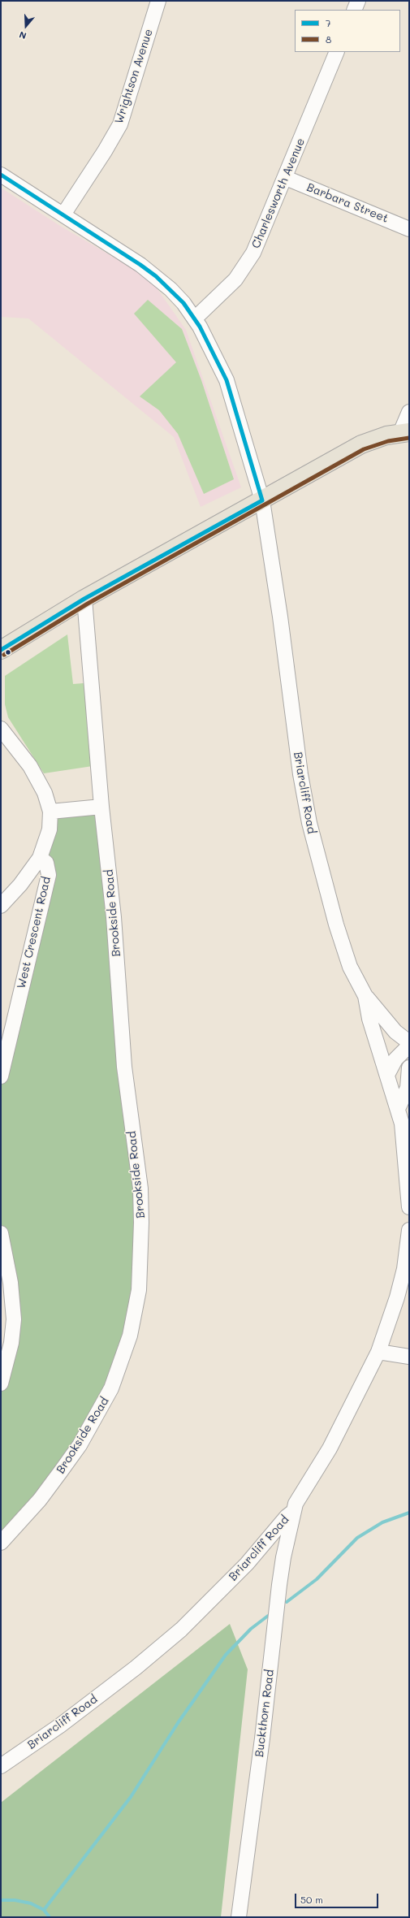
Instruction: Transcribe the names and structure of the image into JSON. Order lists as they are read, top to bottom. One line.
{"streets":{"street":["Wrightson Avenue","Charlesworth Avenue","Barbara Street","Briarcliff Road","Brookside Road","West Crescent Road","Buckthorn Road"]},"crossings":[["Wrightson Avenue","Briarcliff Road"],["Charlesworth Avenue","Barbara Street"],["Charlesworth Avenue","Briarcliff Road"],["Briarcliff Road","Buckthorn Road"]],"lines":["transit line 7","transit line 8"],"legend":["7","8"],"scale_bar":"50 m","north":"bottom"}
